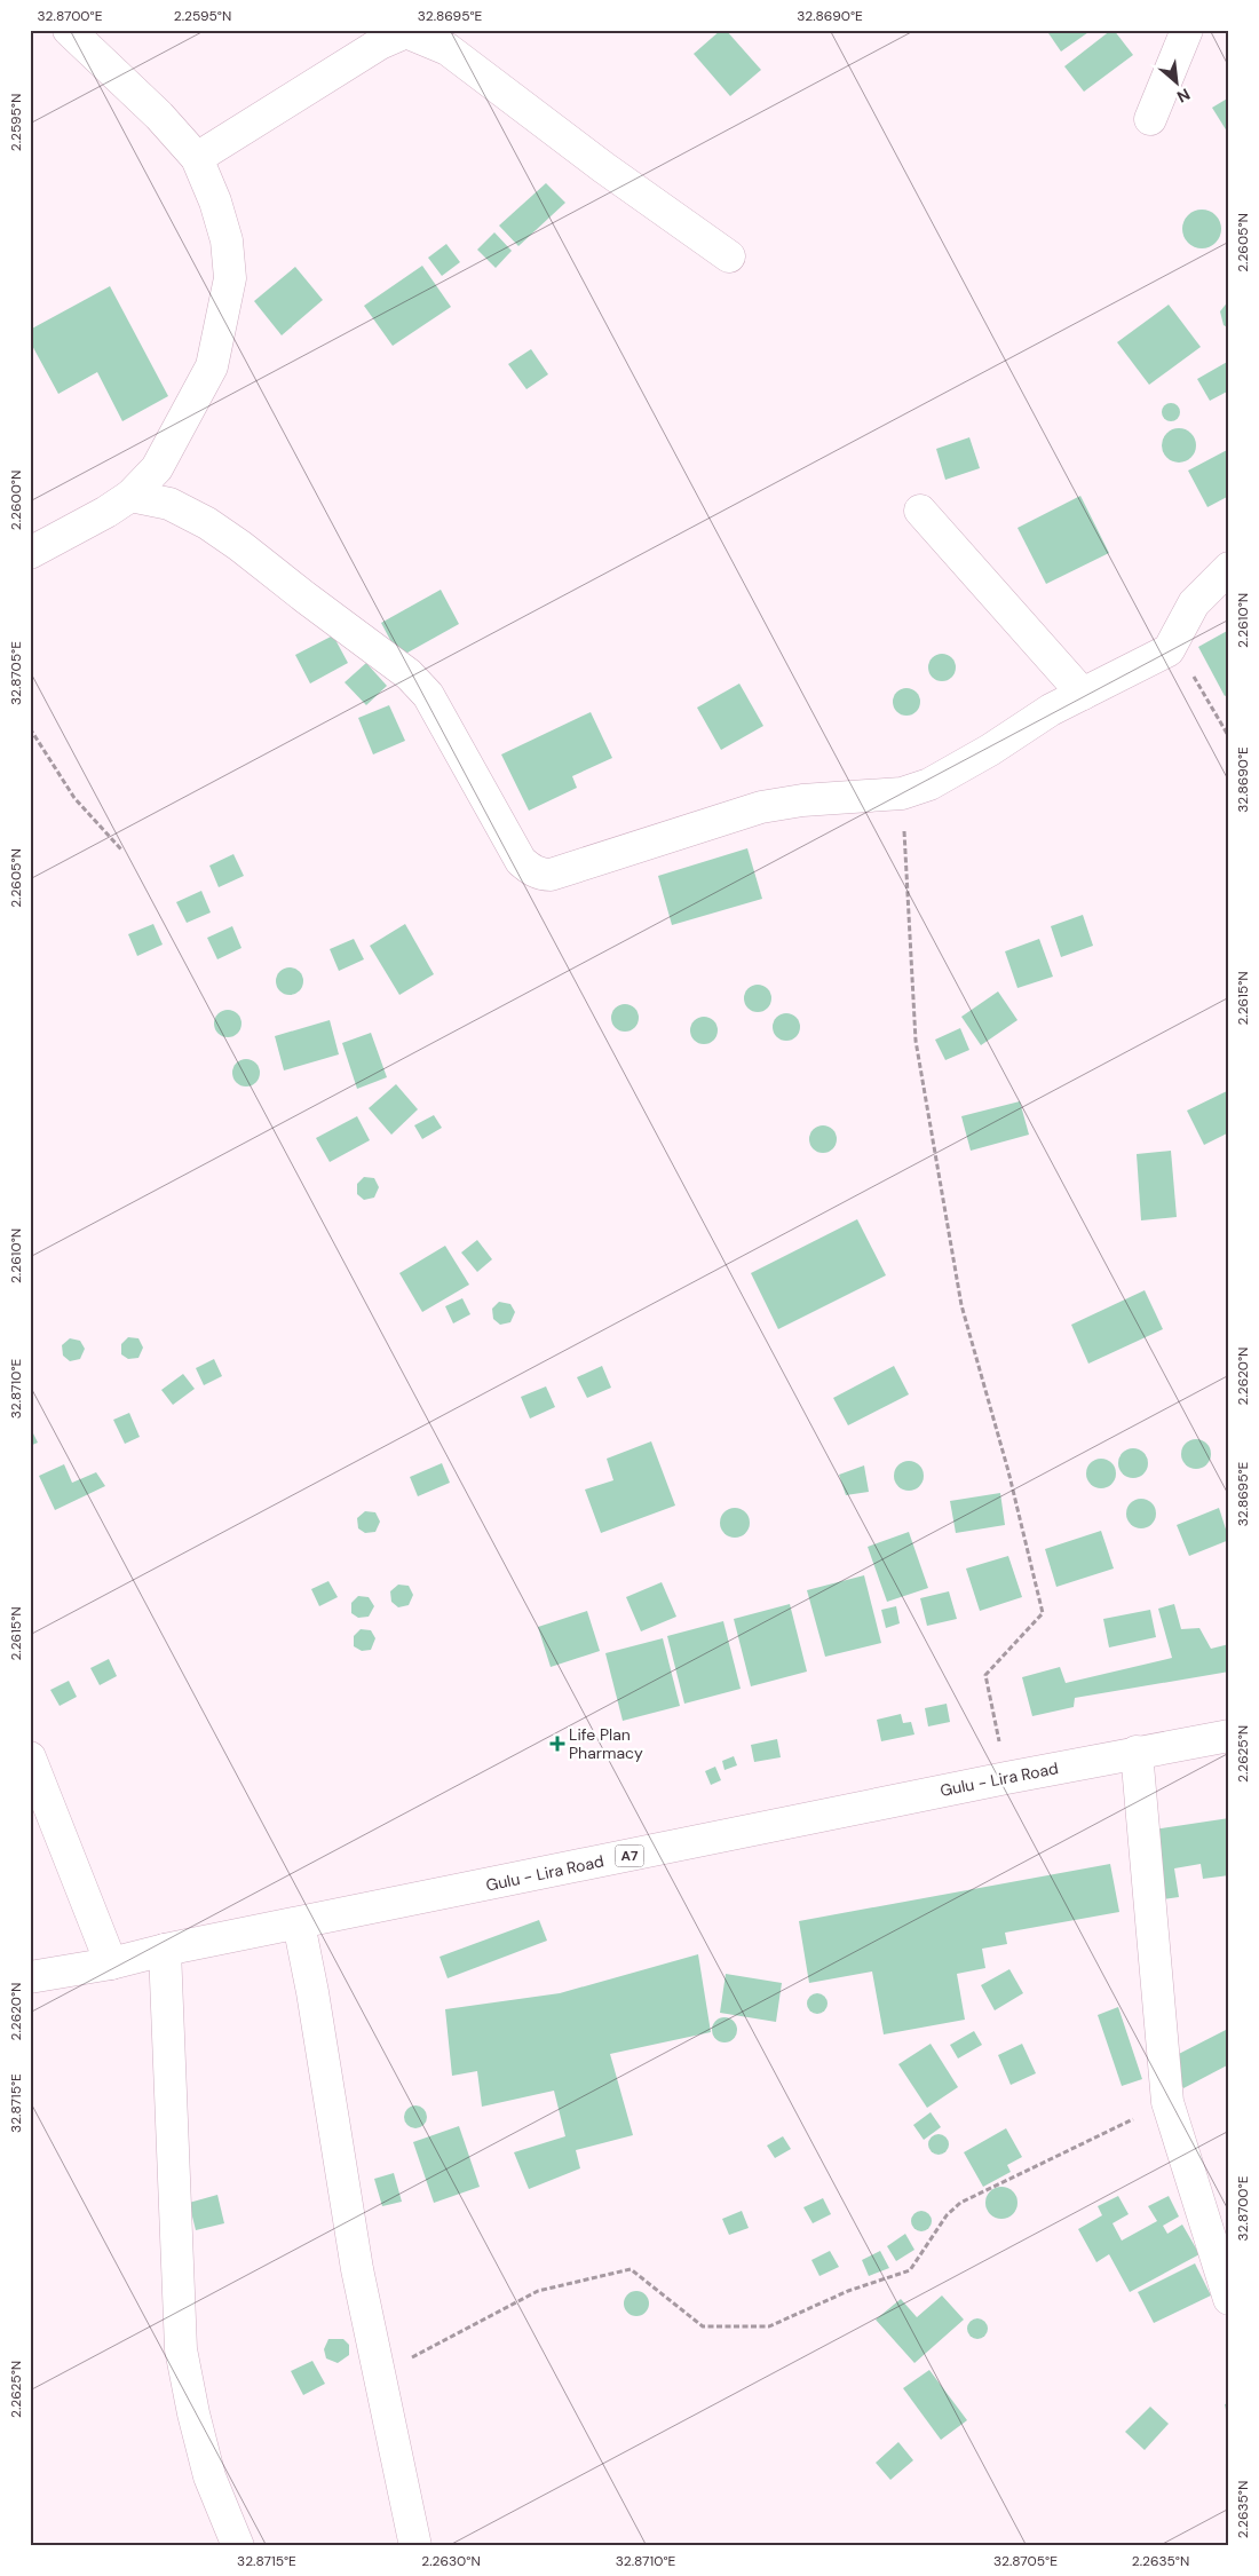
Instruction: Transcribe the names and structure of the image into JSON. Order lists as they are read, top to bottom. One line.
{"streets":{"street":["Gulu - Lira Road","A7"]},"places":{"health":["Life Plan Pharmacy"]},"north":"bottom right","coordinates":["32.8700°E","2.2595°N","32.8695°E","32.8690°E","2.2605°N","2.2600°N","2.2610°N","32.8705°E","2.2615°N","2.2620°N","32.8710°E","2.2625°N","32.8715°E","2.2635°N","2.2630°N"]}
